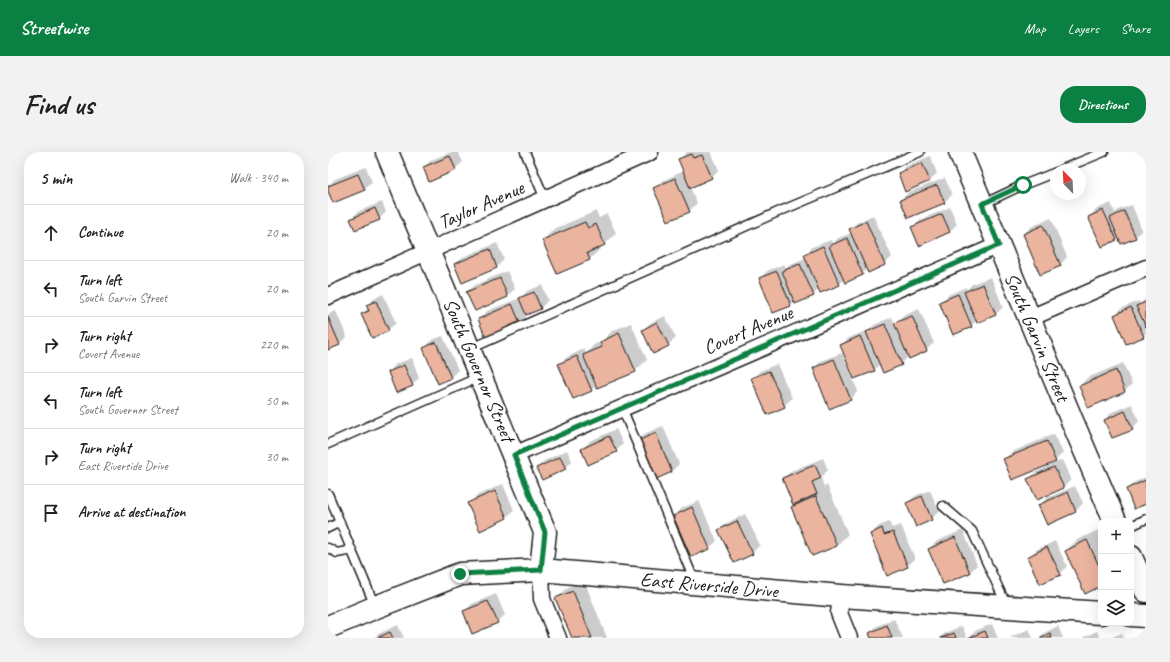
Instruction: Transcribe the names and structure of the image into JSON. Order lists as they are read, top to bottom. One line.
{"streets":{"street":["Taylor Avenue","Covert Avenue","South Garvin Street","South Governor Street","East Riverside Drive"]},"crossings":[["Taylor Avenue","South Governor Street"],["Covert Avenue","South Garvin Street"],["Covert Avenue","South Governor Street"],["South Governor Street","East Riverside Drive"]],"north":"top left","page":{"header":"Streetwise","nav":["Map","Layers","Share"],"buttons":"Directions","title":"Find us","heading":["5 min","Walk · 340 m"],"list":[["Continue","20 m"],["Turn left","South Garvin Street","20 m"],["Turn right","Covert Avenue","220 m"],["Turn left","South Governor Street","50 m"],["Turn right","East Riverside Drive","30 m"],"Arrive at destination"],"map_buttons":["+","−"]}}
